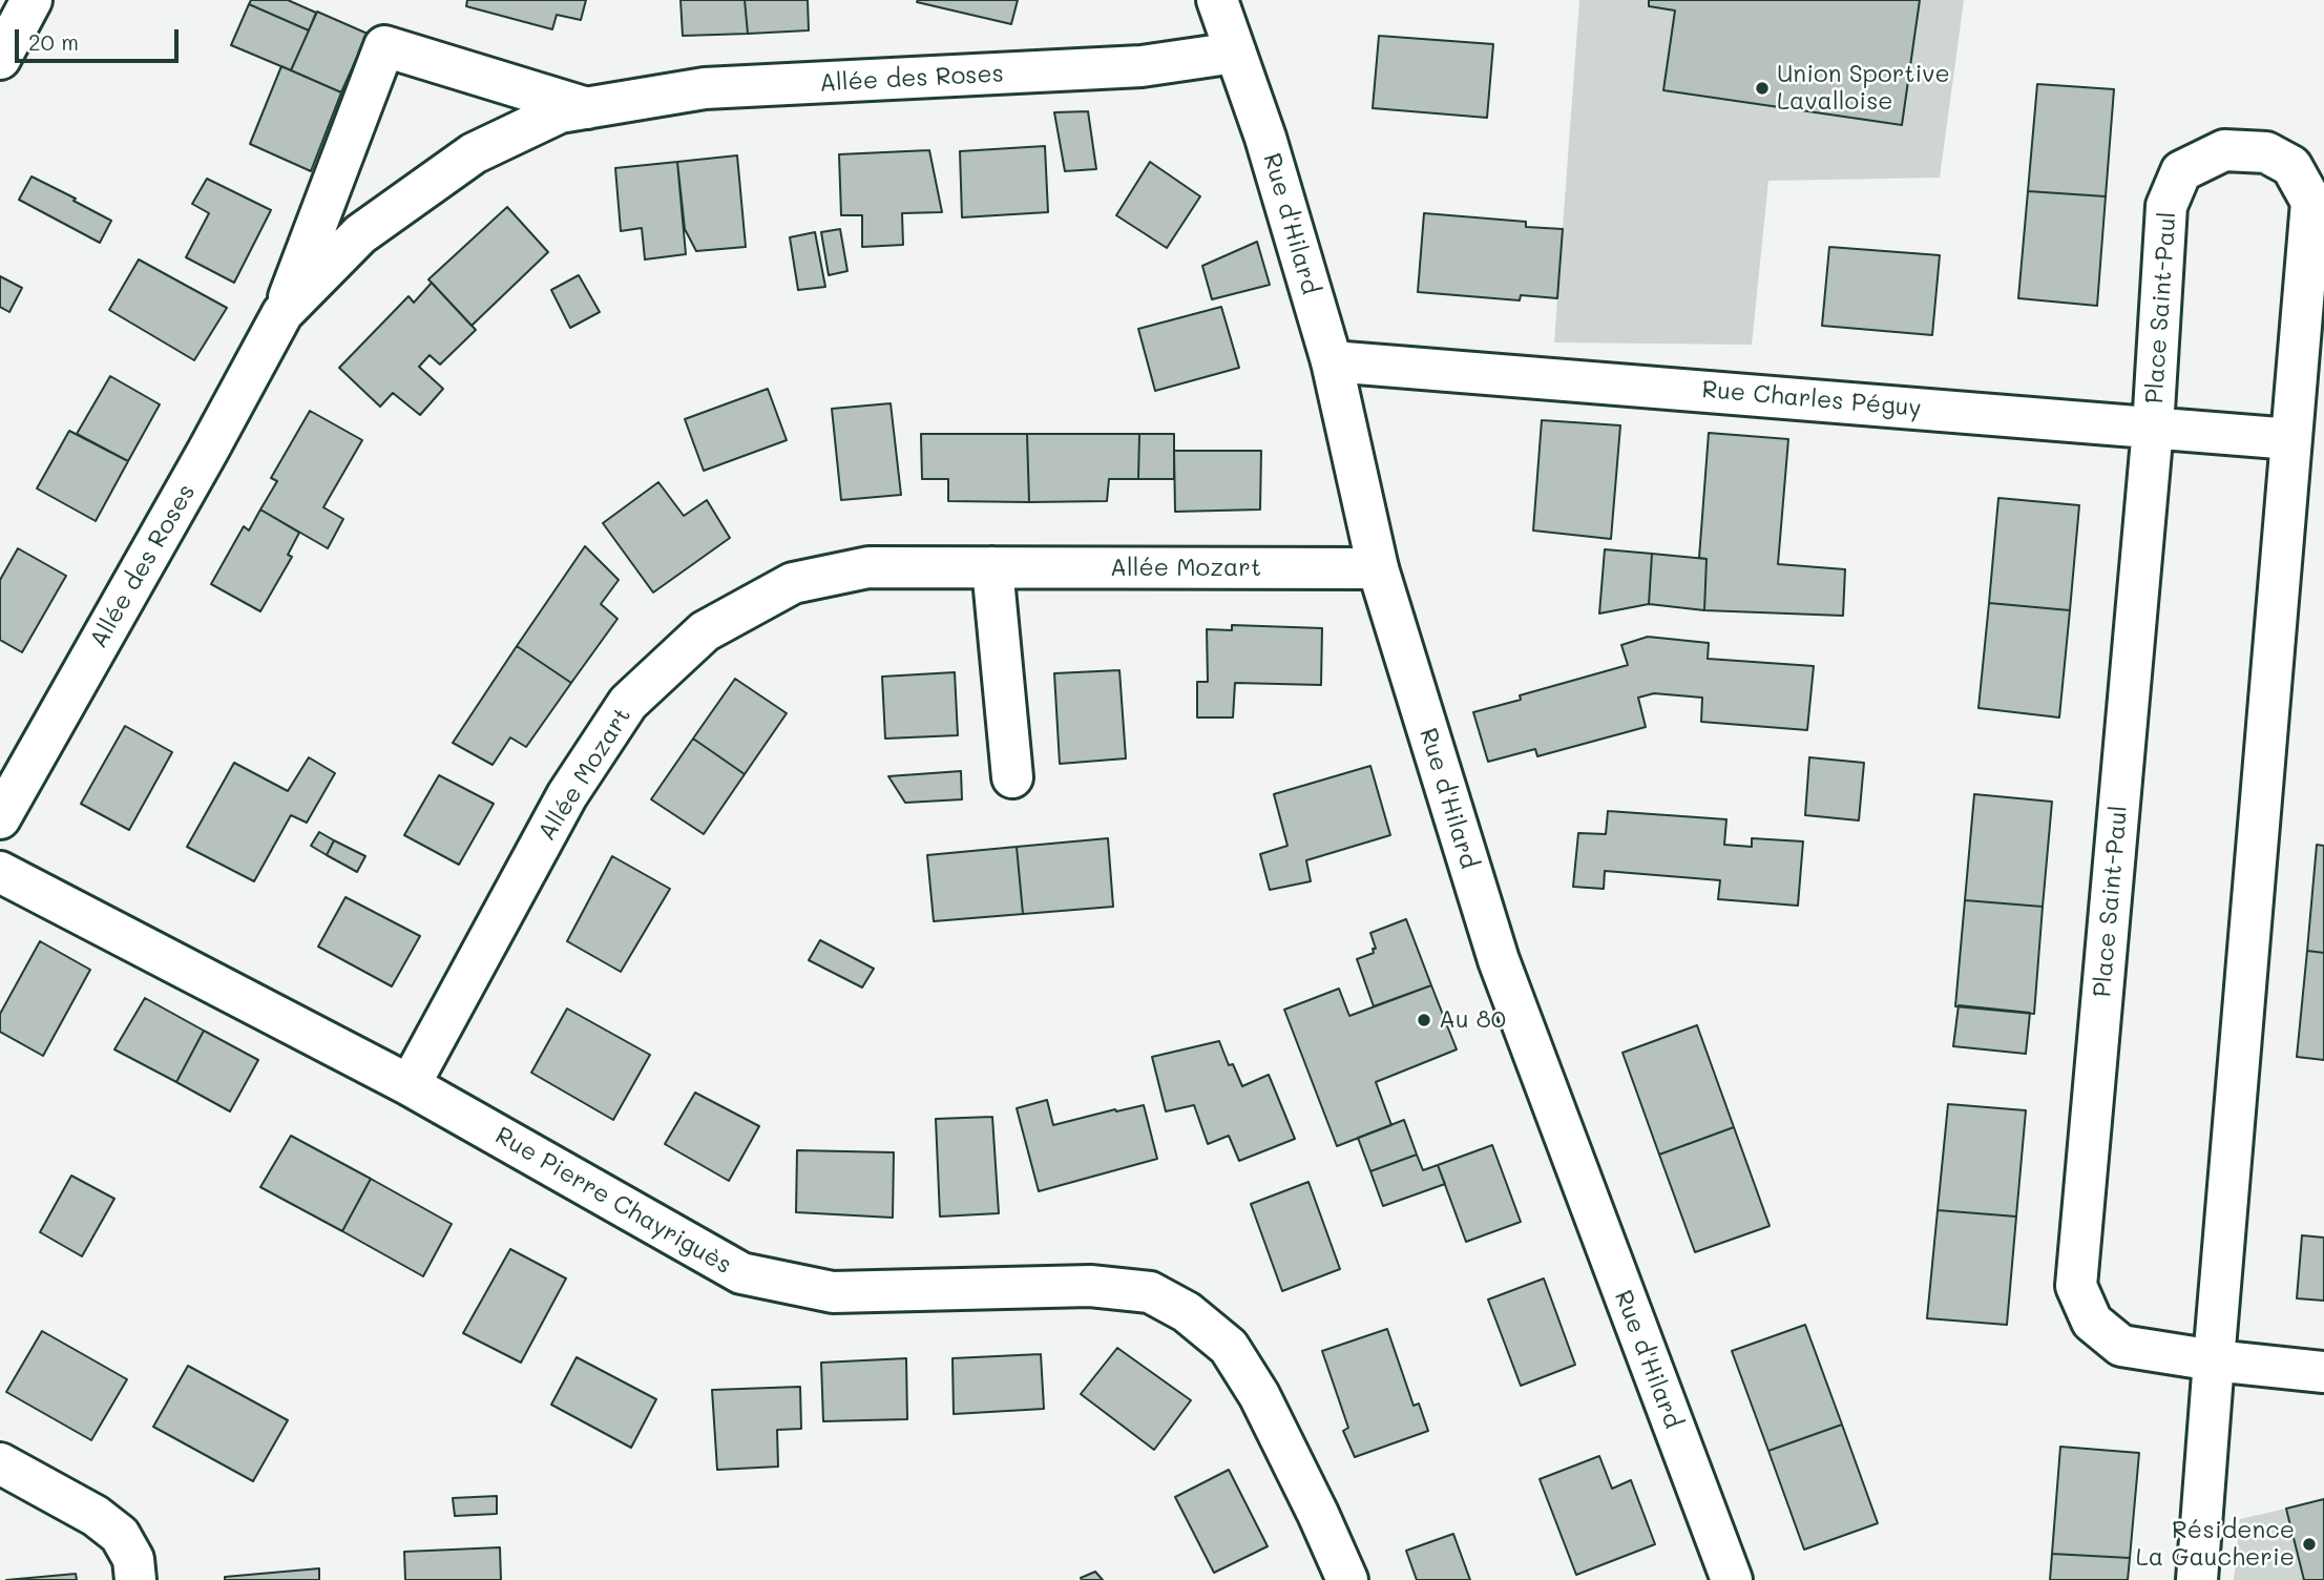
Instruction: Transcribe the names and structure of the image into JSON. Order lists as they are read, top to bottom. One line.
{"streets":{"street":["Allée des Roses","Rue d'Hilard","Place Saint-Paul","Rue Charles Péguy","Allée Mozart","Rue Pierre Chayriguès"]},"crossings":[["Allée des Roses","Rue d'Hilard"],["Rue d'Hilard","Rue Charles Péguy"],["Rue d'Hilard","Allée Mozart"],["Place Saint-Paul","Rue Charles Péguy"],["Allée Mozart","Rue Pierre Chayriguès"]],"places":["Union Sportive Lavalloise","Au 80","Résidence La Gaucherie"],"scale_bar":"20 m"}
